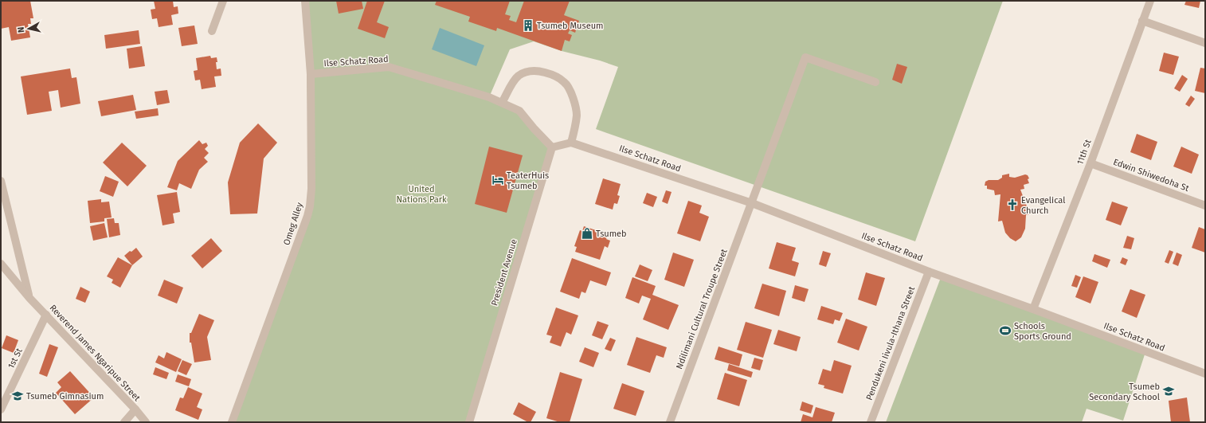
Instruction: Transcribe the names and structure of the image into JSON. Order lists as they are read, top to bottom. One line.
{"streets":{"street":["Ilse Schatz Road","11th St","Edwin Shiwedoha St","Omeg Alley","President Avenue","Ndilimani Cultural Troupe Street","Pendukeni Iivula-Ithana Street","Reverend James Ngaripue Street","1st St"]},"crossings":[["Ilse Schatz Road","11th St"],["Ilse Schatz Road","Omeg Alley"],["Ilse Schatz Road","President Avenue"],["Ilse Schatz Road","Ndilimani Cultural Troupe Street"],["Ilse Schatz Road","Pendukeni Iivula-Ithana Street"],["11th St","Edwin Shiwedoha St"],["Reverend James Ngaripue Street","1st St"]],"parks":["United Nations Park"],"places":{"building":["Tsumeb Museum"],"hotel":["TeaterHuis Tsumeb"],"church":["Evangelical Church"],"shop":["Tsumeb"],"sports":["Schools Sports Ground"],"school or university":["Tsumeb Secondary School","Tsumeb Gimnasium"]},"north":"left"}
